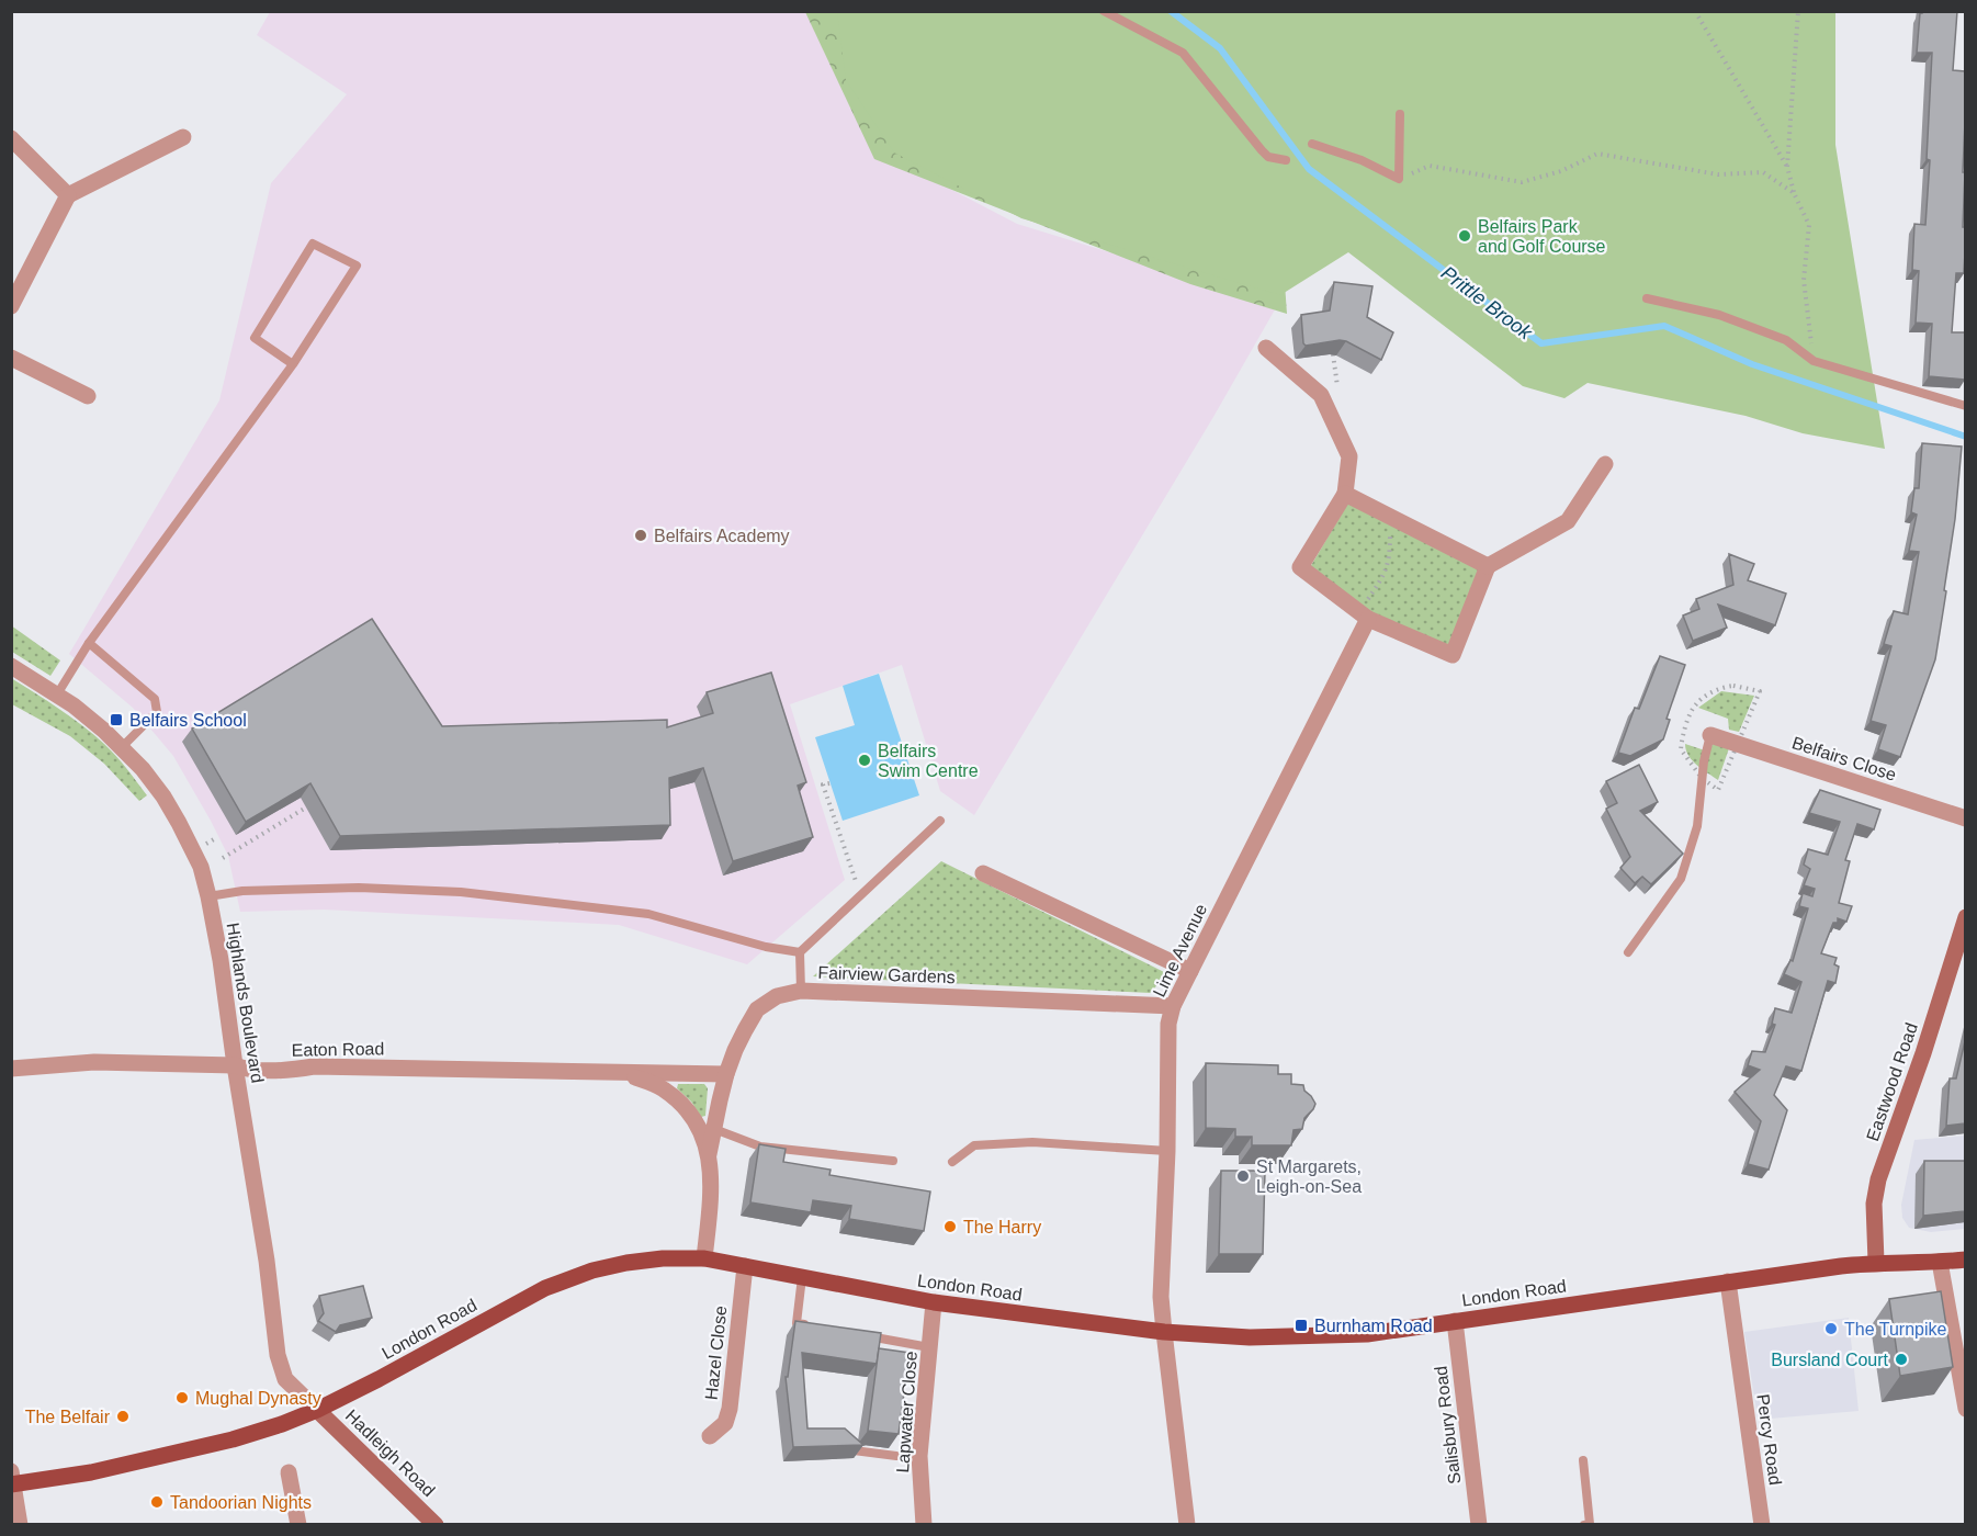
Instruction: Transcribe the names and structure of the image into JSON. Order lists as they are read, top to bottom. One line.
{"streets":{"main road":["London Road"],"street":["Belfairs Close","Lime Avenue","Fairview Gardens","Highlands Boulevard","Eaton Road","Eastwood Road","Hazel Close","Lapwater Close","Salisbury Road","Percy Road","Hadleigh Road"]},"crossings":[["Lime Avenue","Fairview Gardens"],["Lime Avenue","London Road"],["Fairview Gardens","Eaton Road"],["Highlands Boulevard","Eaton Road"],["Highlands Boulevard","London Road"],["Highlands Boulevard","Hadleigh Road"],["Eaton Road","London Road"],["Eastwood Road","London Road"],["London Road","Hazel Close"],["London Road","Lapwater Close"],["London Road","Salisbury Road"],["London Road","Percy Road"],["London Road","Hadleigh Road"]],"water":["Prittle Brook"],"places":{"other":["Belfairs Park and Golf Course","Belfairs Academy","Belfairs Swim Centre","St Margarets, Leigh-on-Sea","The Harry","The Turnpike","Bursland Court","Mughal Dynasty","The Belfair","Tandoorian Nights"],"transit":["Belfairs School","Burnham Road"]}}
